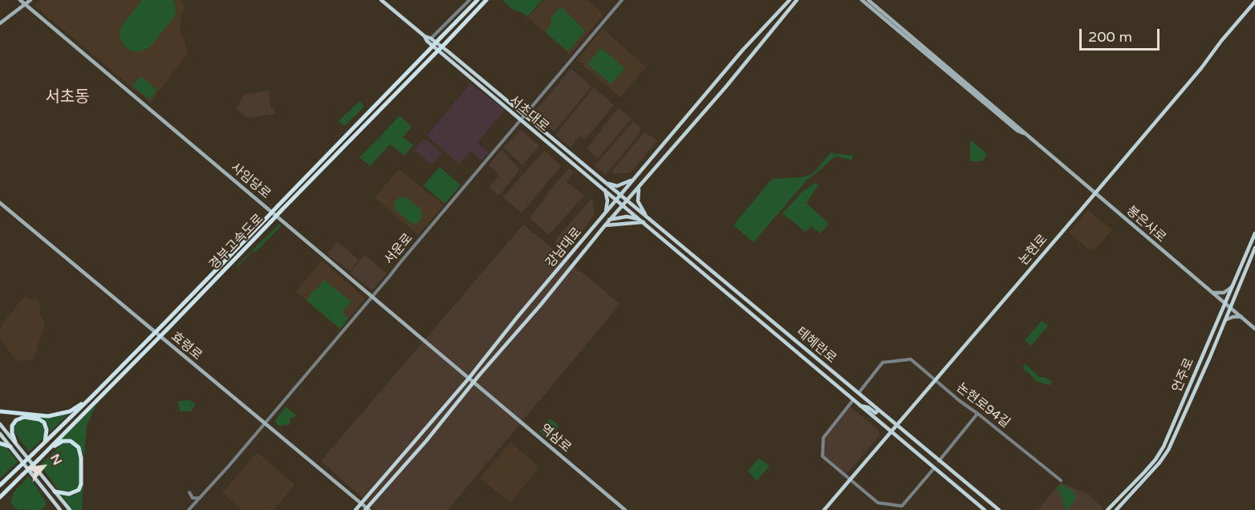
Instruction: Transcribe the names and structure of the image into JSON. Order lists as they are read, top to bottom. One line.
{"streets":{"highway":["경부고속도로"],"main road":["서초대로","사임당로","봉은사로","강남대로","논현로","테헤란로","효령로","언주로","역삼로"],"street":["서운로","논현로94길"]},"crossings":[["서초대로","강남대로"],["서초대로","서운로"],["서초대로","테헤란로"],["사임당로","강남대로"],["사임당로","서운로"],["사임당로","역삼로"],["봉은사로","논현로"],["봉은사로","언주로"],["강남대로","테헤란로"],["강남대로","효령로"],["강남대로","역삼로"],["서운로","효령로"],["논현로","테헤란로"],["논현로","논현로94길"],["테헤란로","논현로94길"]],"districts":["서초동"],"scale_bar":"200 m","north":"top right"}
